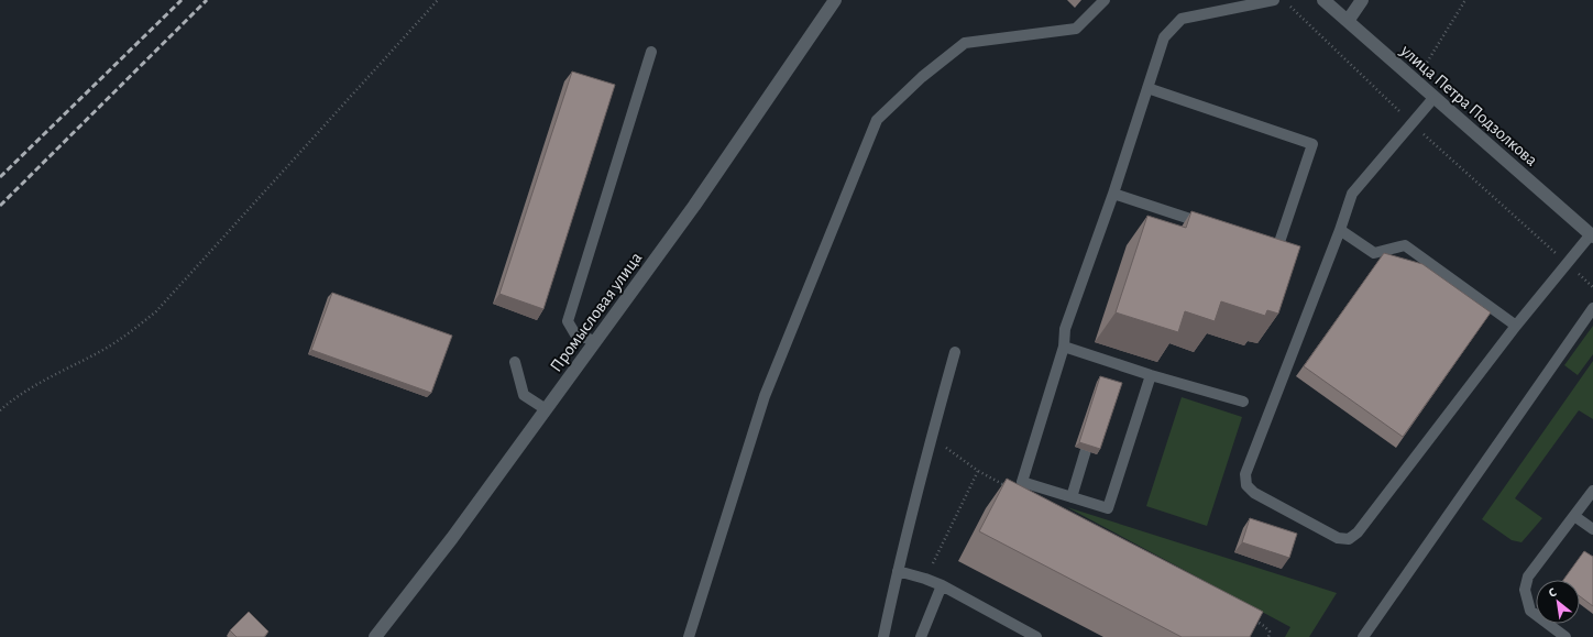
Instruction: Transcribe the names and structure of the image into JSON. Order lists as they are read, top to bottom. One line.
{"streets":{"street":["улица Петра Подзолкова","Промысловая улица"]},"north":"top left"}
